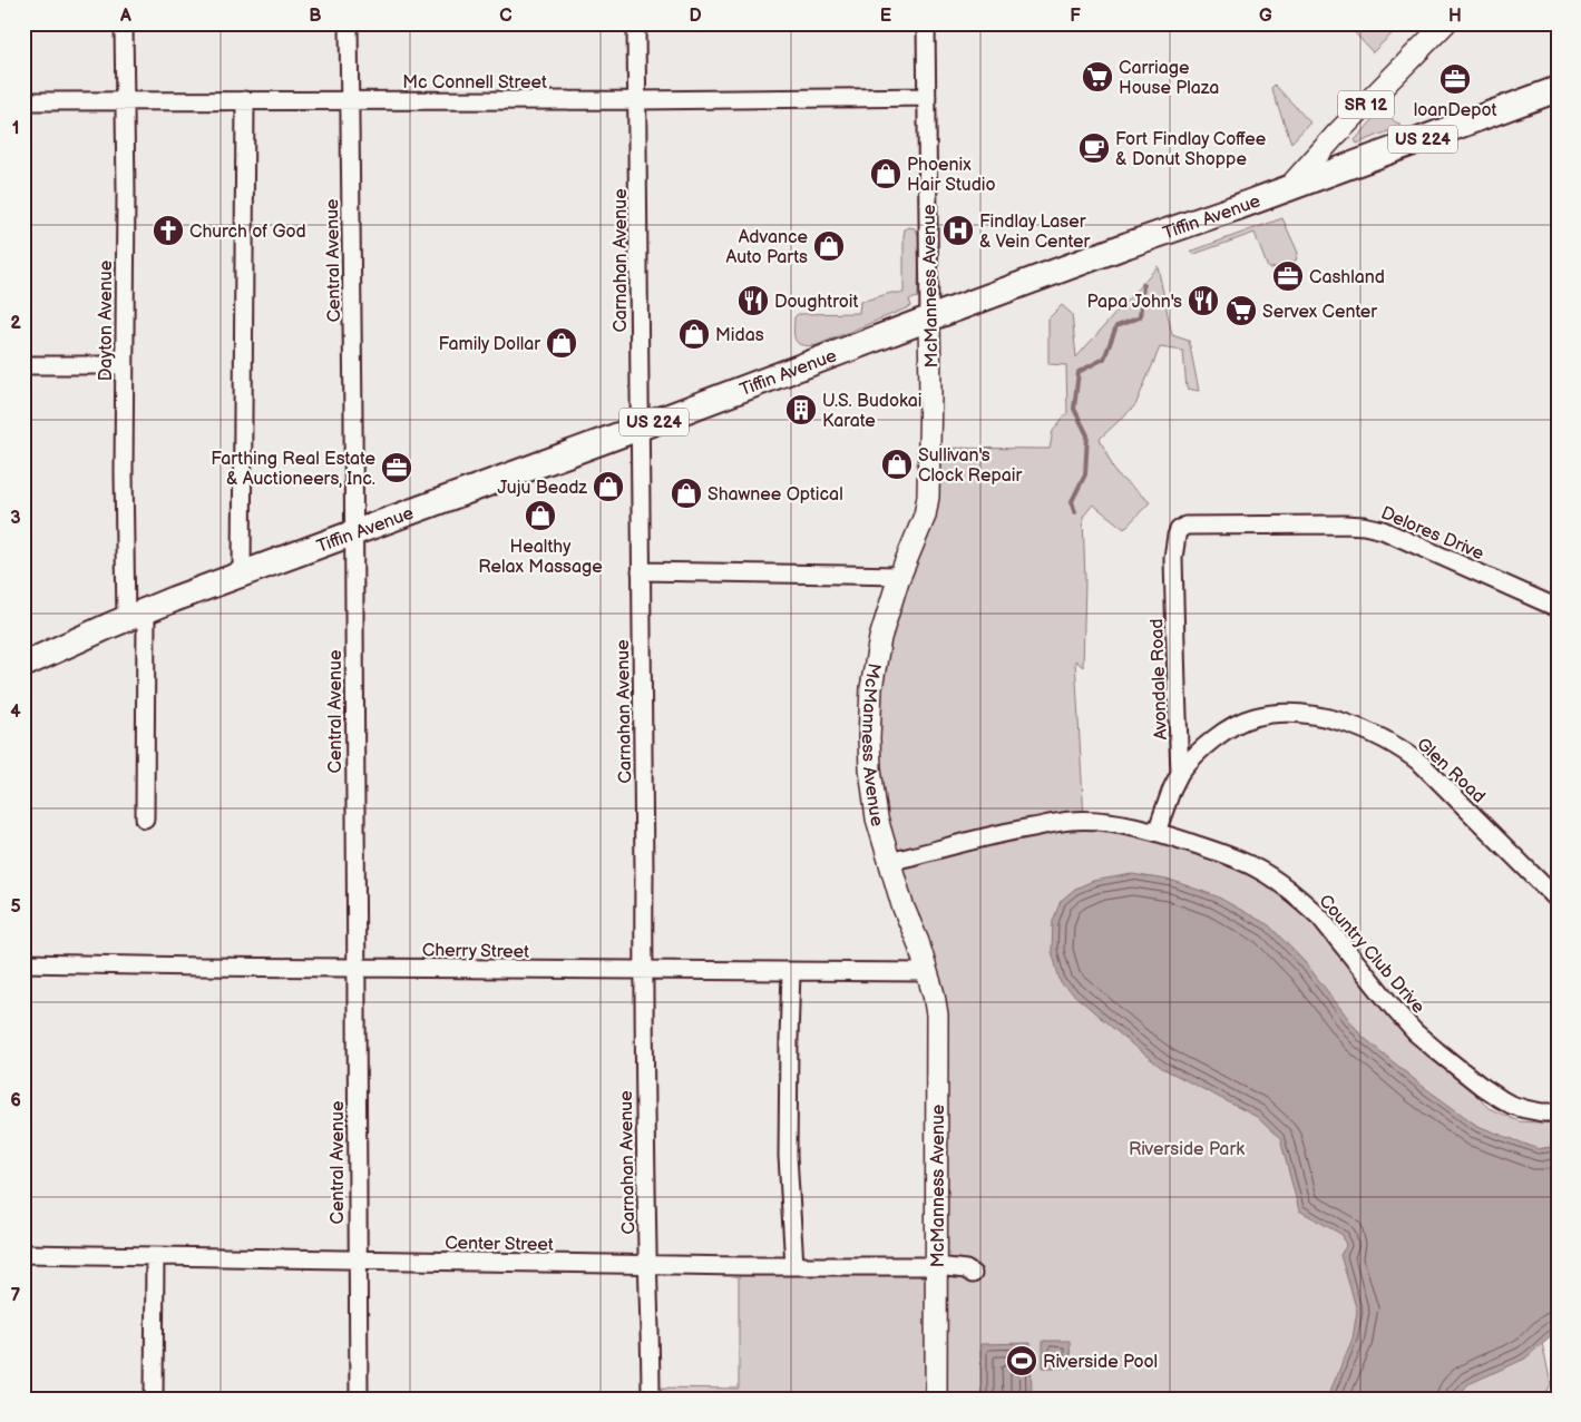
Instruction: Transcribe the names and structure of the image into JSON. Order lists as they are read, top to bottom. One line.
{"streets":{"highway":["US 224","Tiffin Avenue"],"main road":["SR 12","McManness Avenue"],"street":["Mc Connell Street","Central Avenue","Carnahan Avenue","Dayton Avenue","Delores Drive","Avondale Road","Glen Road","Cherry Street","Country Club Drive","Center Street"]},"crossings":[["Mc Connell Street","Central Avenue"],["Mc Connell Street","Carnahan Avenue"],["Mc Connell Street","McManness Avenue"],["Mc Connell Street","Dayton Avenue"],["SR 12","Tiffin Avenue"],["Tiffin Avenue","Central Avenue"],["Tiffin Avenue","Carnahan Avenue"],["Tiffin Avenue","McManness Avenue"],["Tiffin Avenue","Dayton Avenue"],["Central Avenue","Cherry Street"],["Central Avenue","Center Street"],["Carnahan Avenue","Cherry Street"],["Carnahan Avenue","Center Street"],["McManness Avenue","Cherry Street"],["McManness Avenue","Country Club Drive"],["McManness Avenue","Center Street"],["Delores Drive","Avondale Road"],["Avondale Road","Glen Road"],["Avondale Road","Country Club Drive"]],"parks":["Riverside Park"],"places":{"supermarket":["Carriage House Plaza","Servex Center"],"office":["loanDepot","Cashland","Farthing Real Estate & Auctioneers, Inc."],"cafe":["Fort Findlay Coffee & Donut Shoppe"],"shop":["Phoenix Hair Studio","Advance Auto Parts","Midas","Family Dollar","Sullivan's Clock Repair","Juju Beadz","Shawnee Optical","Healthy Relax Massage"],"church":["Church of God"],"hospital":["Findlay Laser & Vein Center"],"restaurant":["Doughtroit","Papa John's"],"building":["U.S. Budokai Karate"],"sports":["Riverside Pool"]},"grid":{"columns":["A","B","C","D","E","F","G","H"],"rows":["1","2","3","4","5","6","7"]}}
